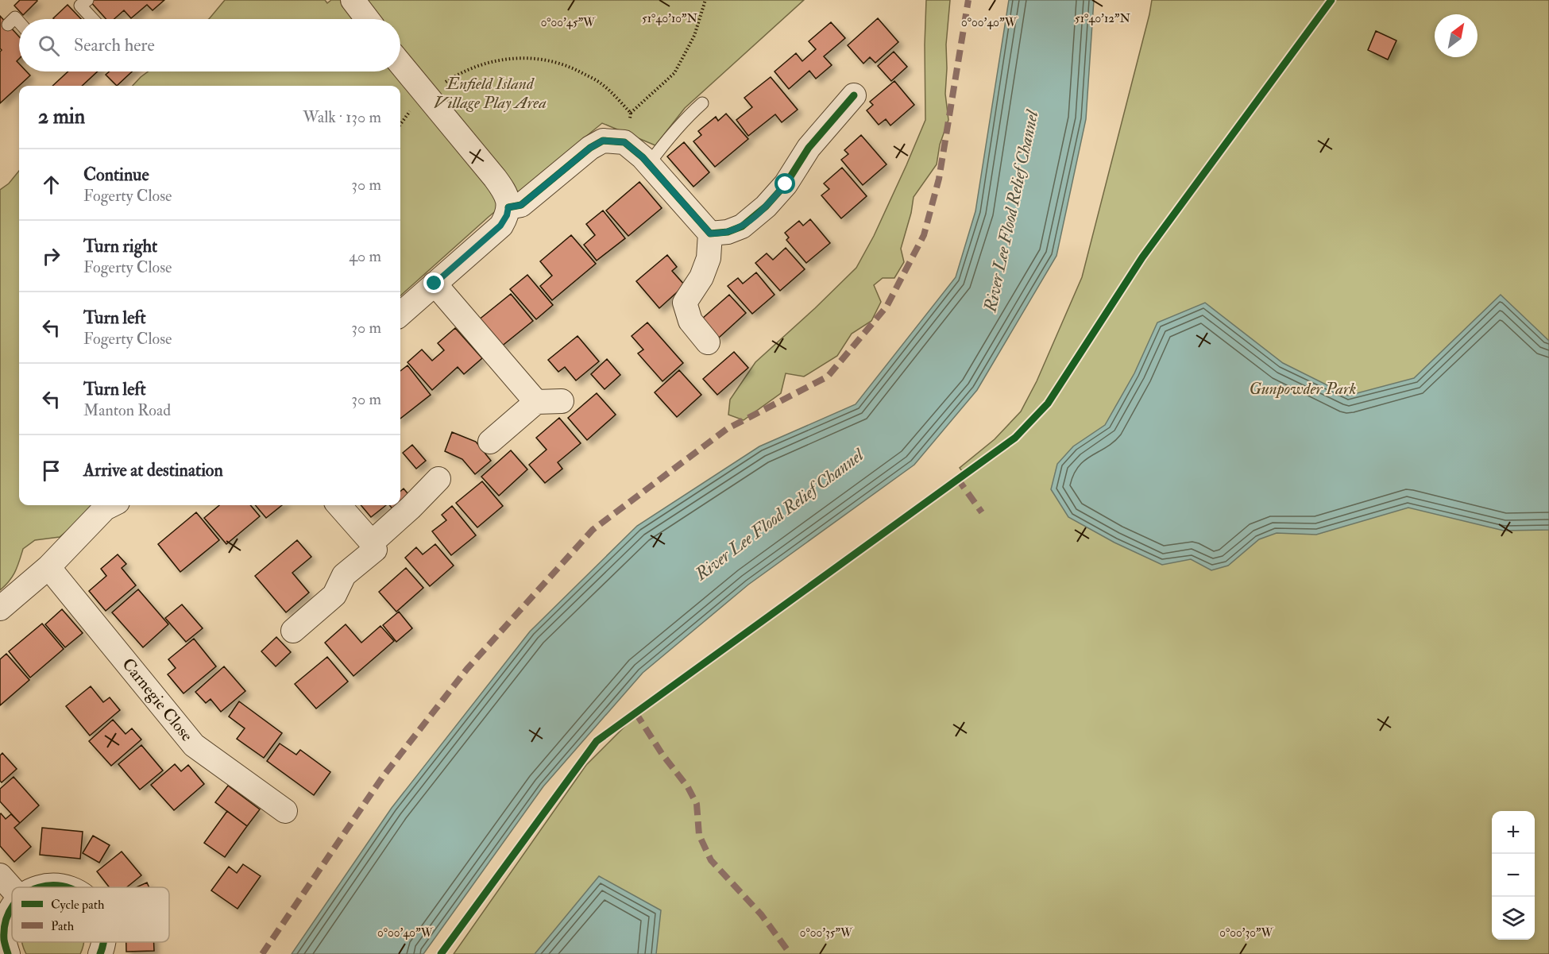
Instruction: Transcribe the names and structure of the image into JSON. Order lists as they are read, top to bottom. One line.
{"streets":{"street":["Carnegie Close"]},"water":["River Lee Flood Relief Channel"],"parks":["Enfield Island Village Play Area","Gunpowder Park"],"legend":["Cycle path","Path"],"north":"top right","page":{"search":"Search here","heading":["2 min","Walk · 130 m"],"list":[["Continue","Fogerty Close","30 m"],["Turn right","Fogerty Close","40 m"],["Turn left","Fogerty Close","30 m"],["Turn left","Manton Road","30 m"],"Arrive at destination"],"map_buttons":["+","−"]},"coordinates":["51°40'10\"N","51°40'12\"N","0°00'45\"W","0°00'40\"W","0°00'35\"W","0°00'30\"W"]}
